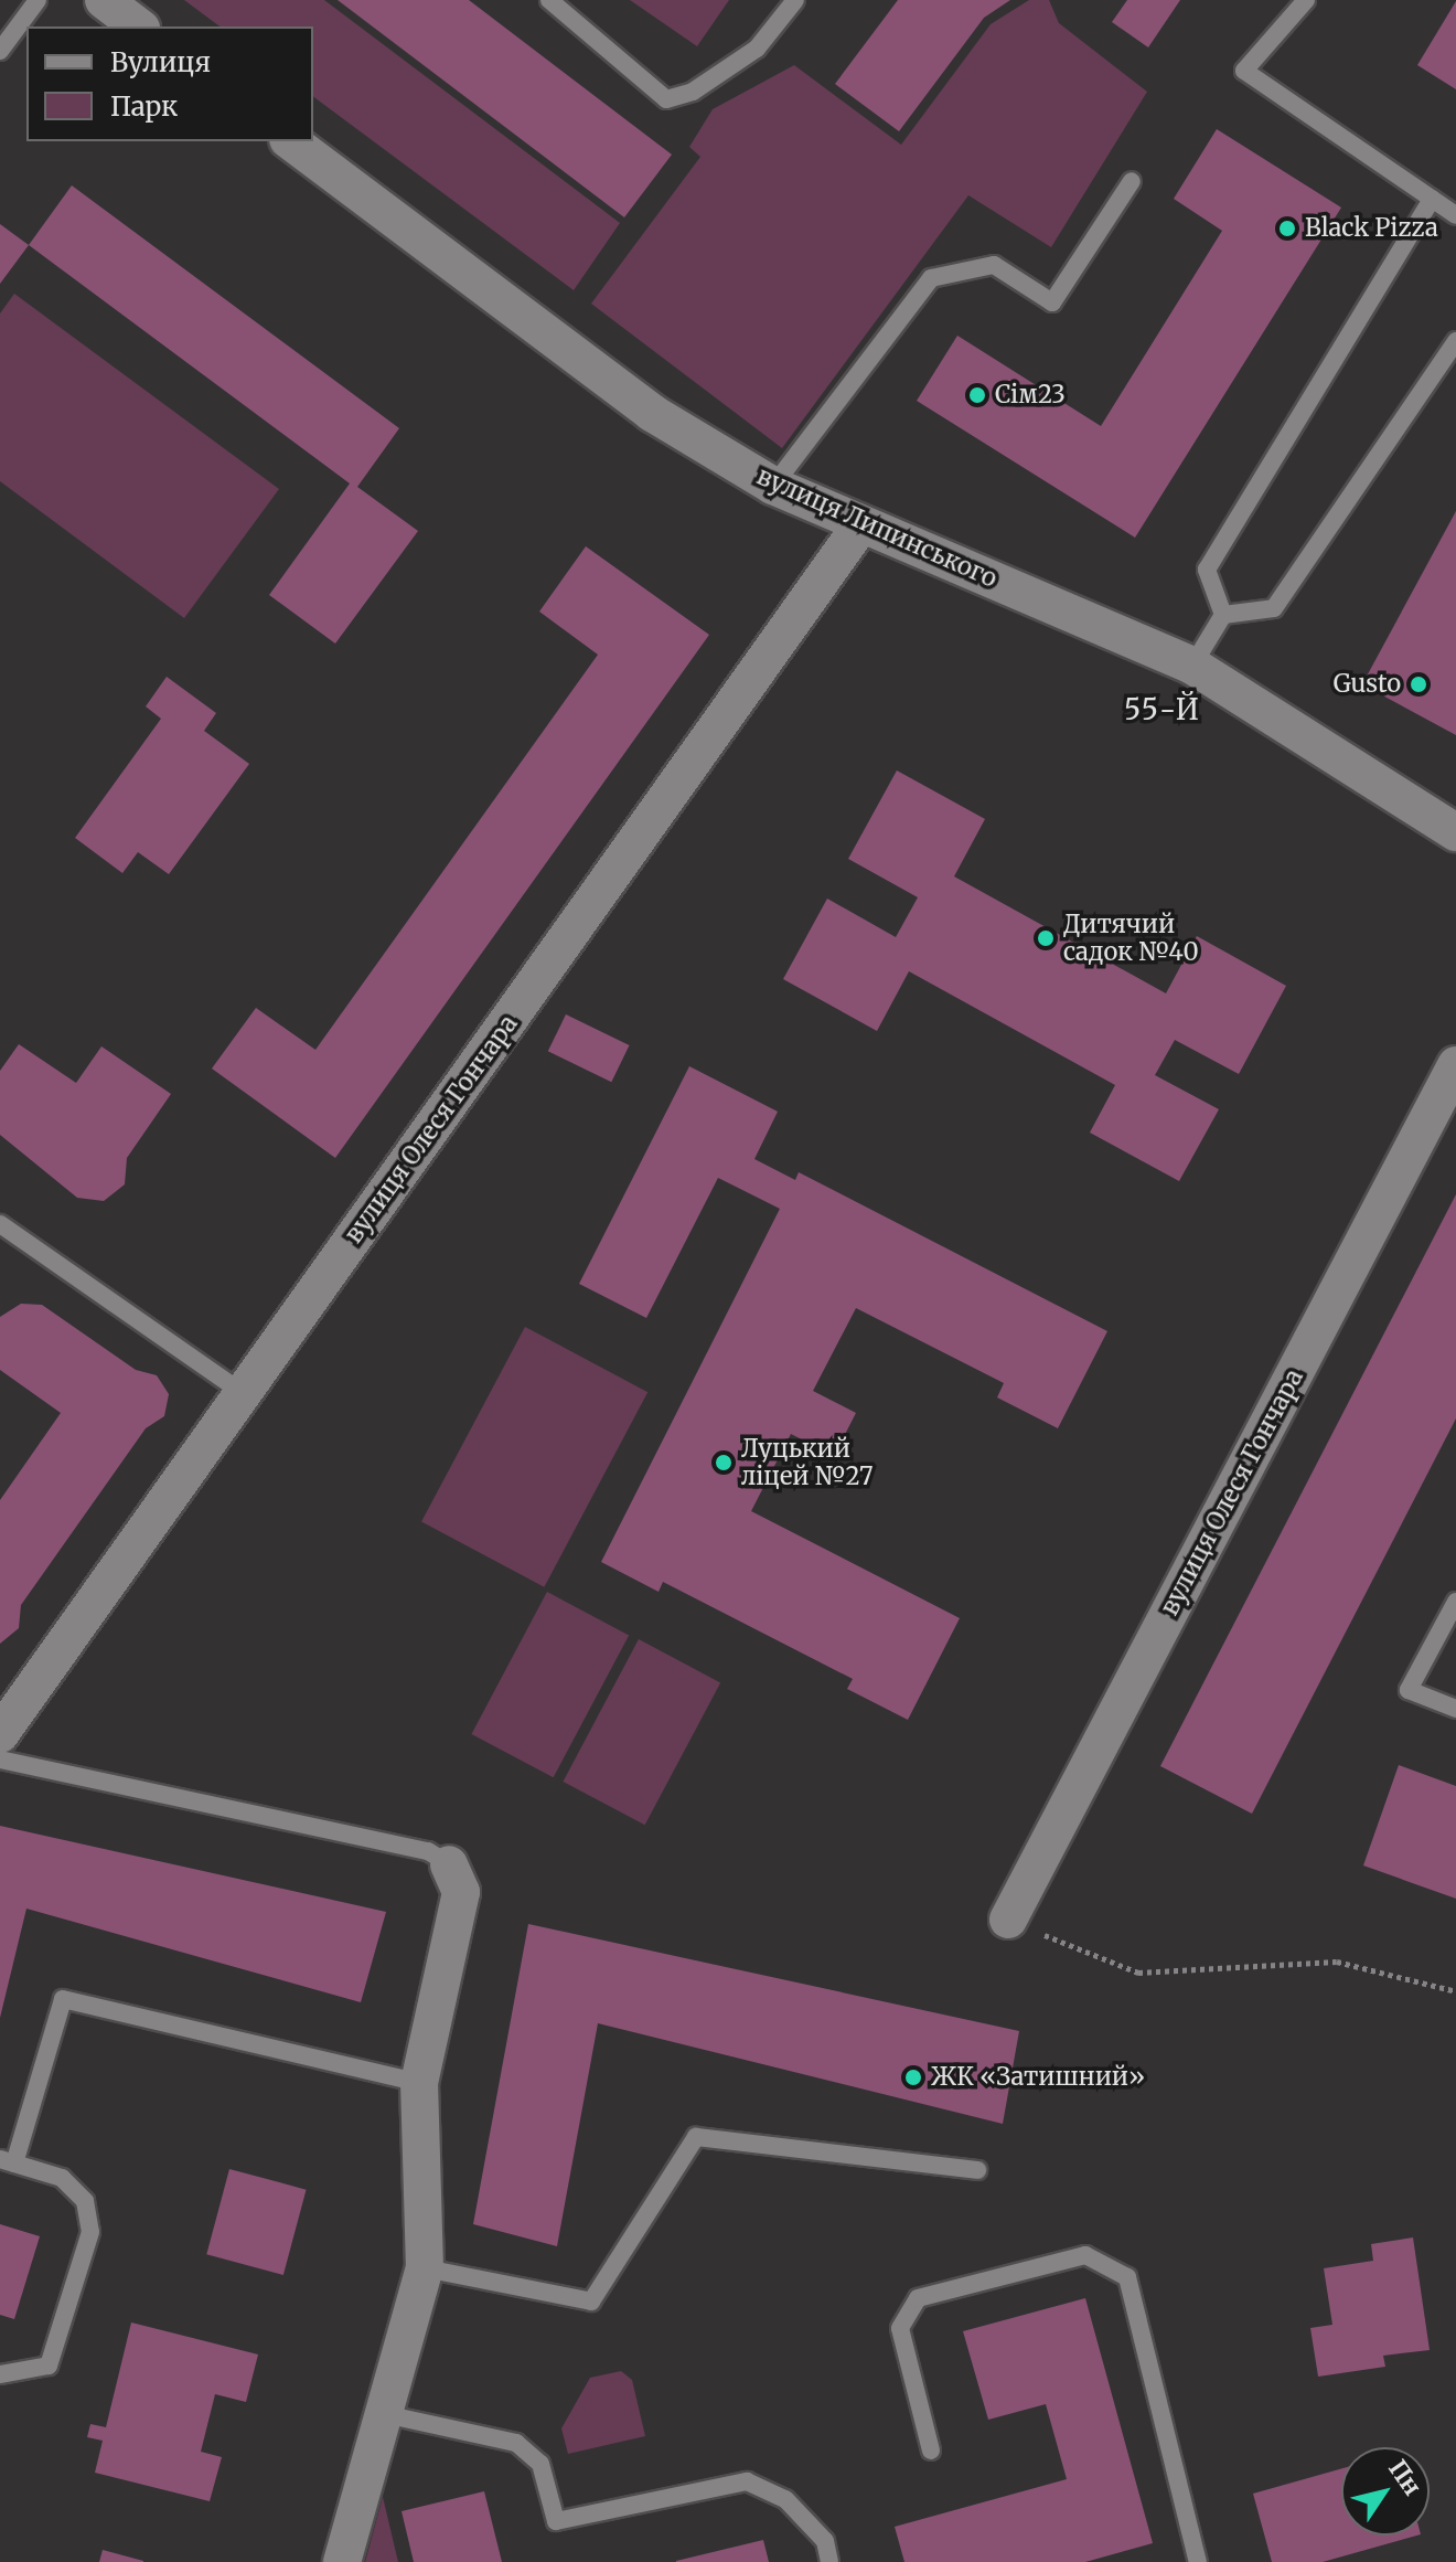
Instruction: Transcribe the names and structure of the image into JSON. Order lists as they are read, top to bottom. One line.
{"streets":{"street":["вулиця Липинського","вулиця Олеся Гончара"]},"crossings":[["вулиця Липинського","вулиця Олеся Гончара"]],"districts":["55-Й"],"places":["Black Pizza","Сім23","Gusto","Дитячий садок №40","Луцький ліцей №27","ЖК «Затишний»"],"legend":["Вулиця","Парк"],"north":"top right"}
